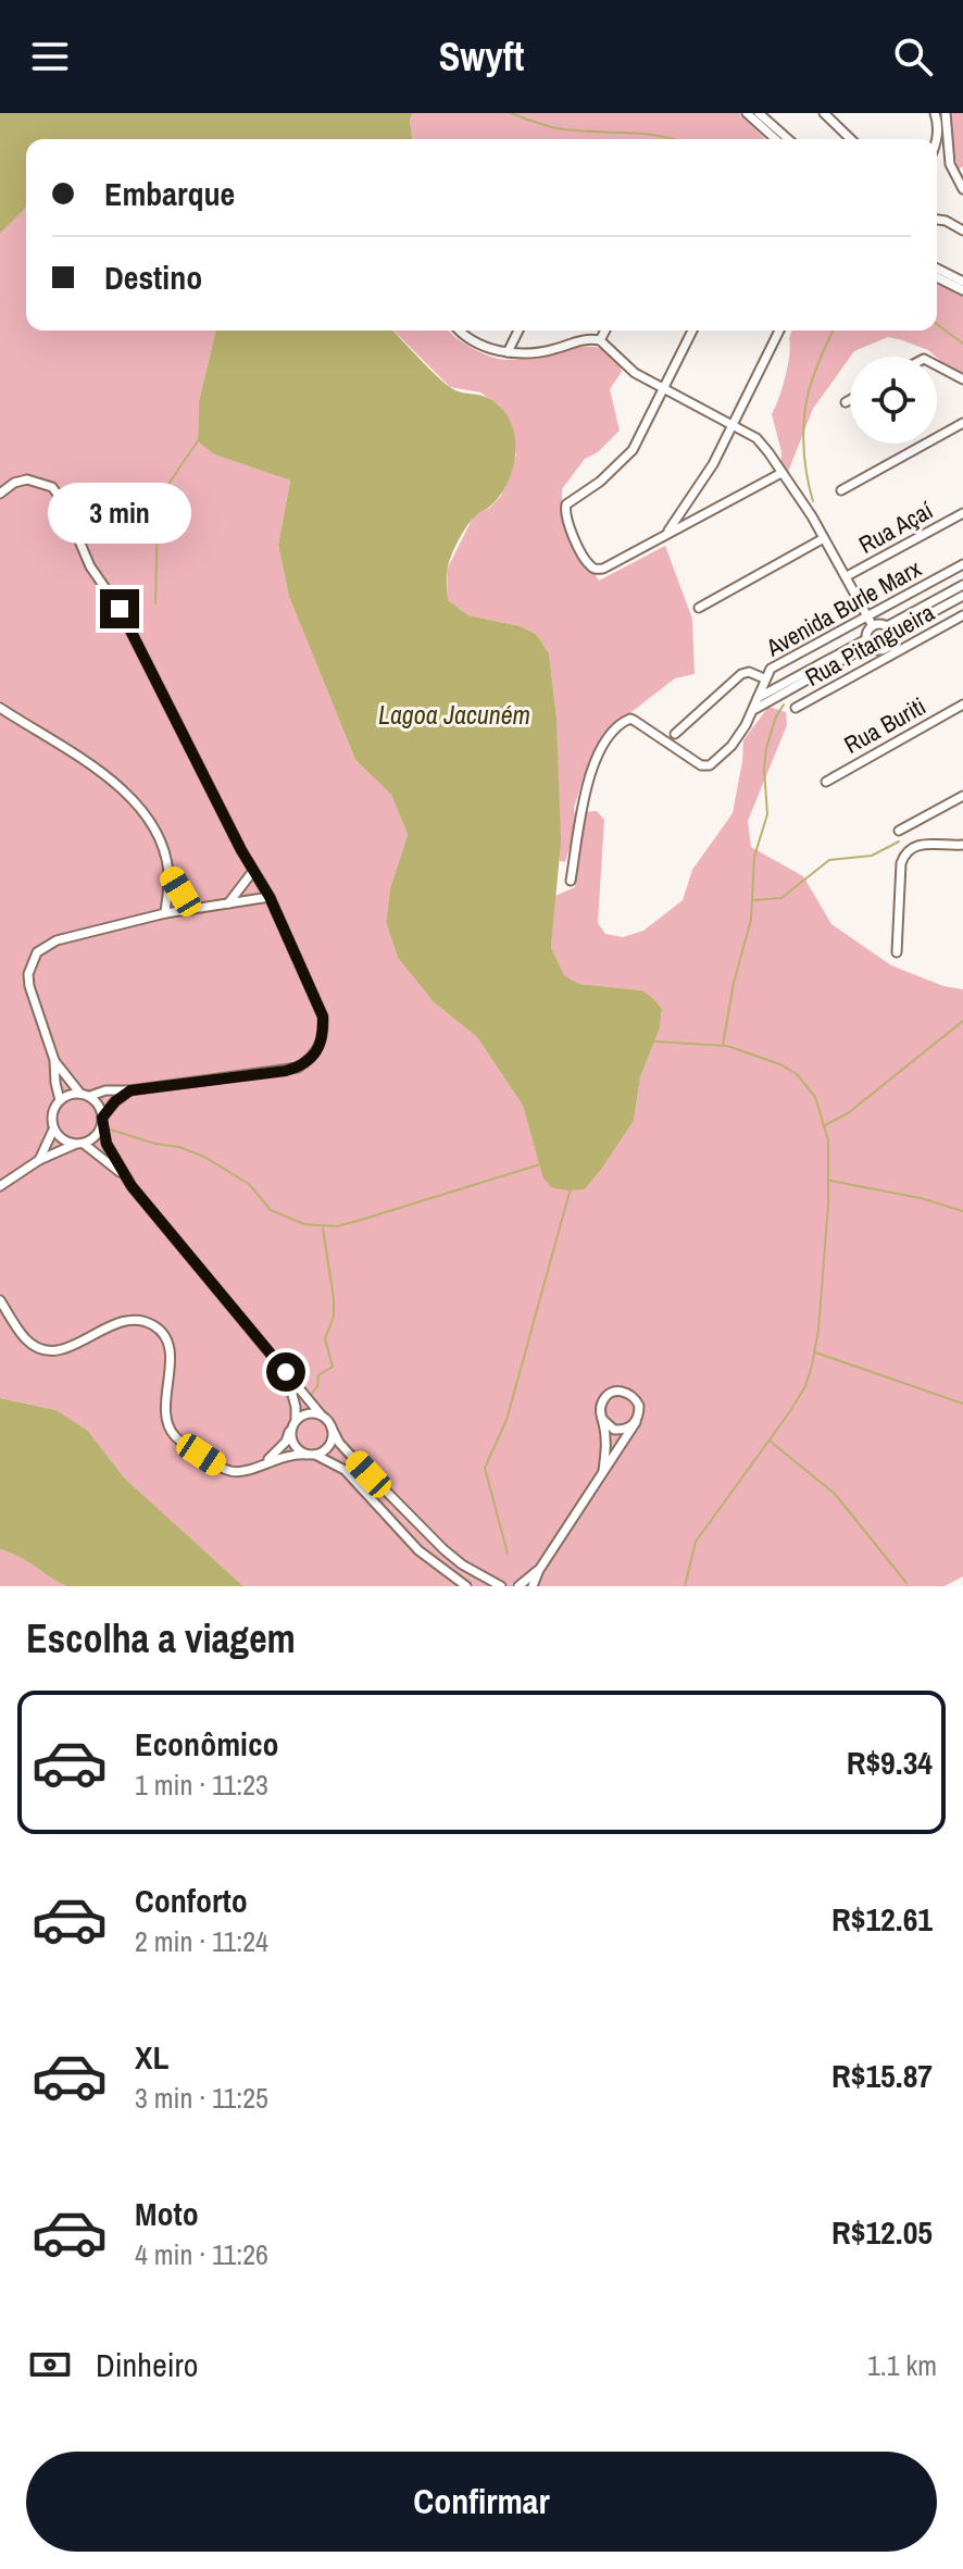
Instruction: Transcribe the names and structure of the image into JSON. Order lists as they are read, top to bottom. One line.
{"streets":{"street":["Rua Açaí","Avenida Burle Marx","Rua Pitangueira","Rua Buriti"]},"crossings":[["Avenida Burle Marx","Rua Pitangueira"]],"water":["Lagoa Jacuném"],"page":{"header":"Swyft","banner":["Embarque","Destino"],"bubble":"3 min","heading":"Escolha a viagem","list":[{"name":"Econômico","note":"1 min · 11:23","value":"R$9.34"},{"name":"Conforto","note":"2 min · 11:24","value":"R$12.61"},{"name":"XL","note":"3 min · 11:25","value":"R$15.87"},{"name":"Moto","note":"4 min · 11:26","value":"R$12.05"}],"pay":["Dinheiro","1.1 km"],"buttons":"Confirmar"}}
